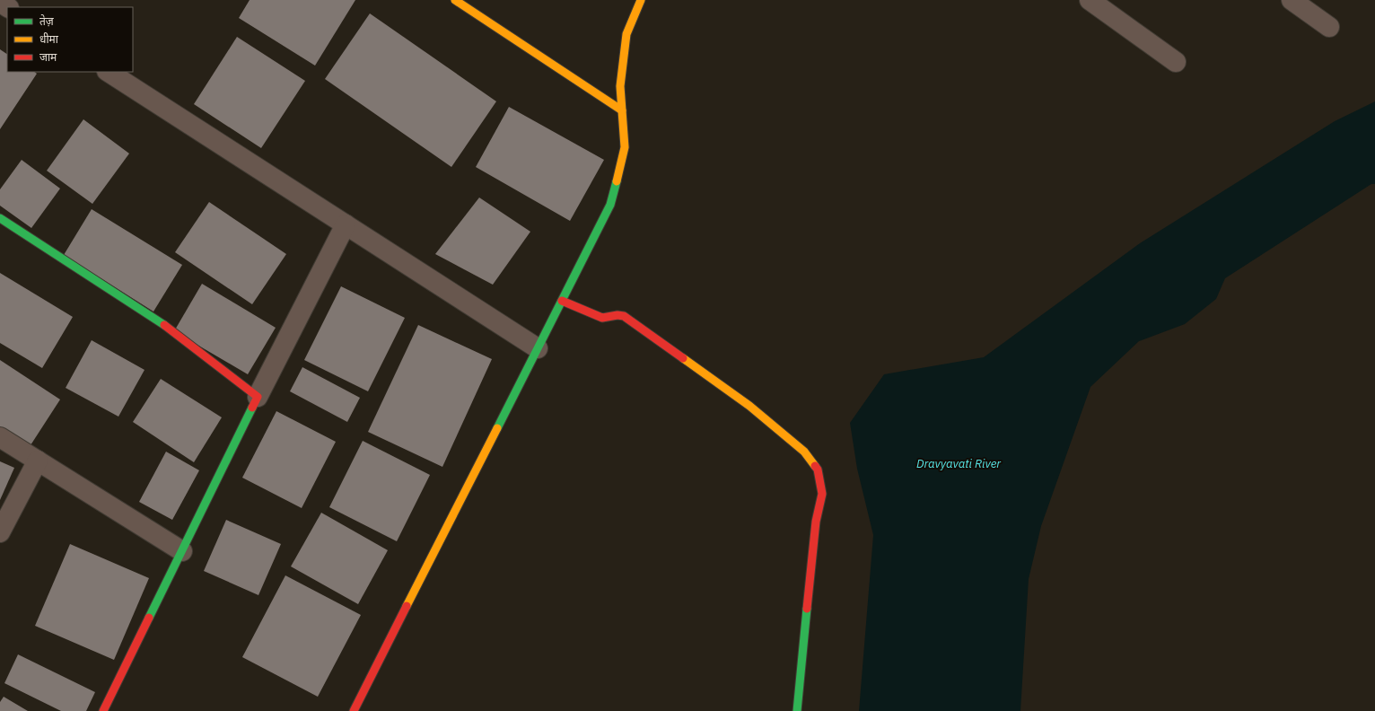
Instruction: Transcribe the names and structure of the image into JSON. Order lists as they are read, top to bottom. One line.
{"water":["Dravyavati River"],"legend":["तेज़","धीमा","जाम"]}
